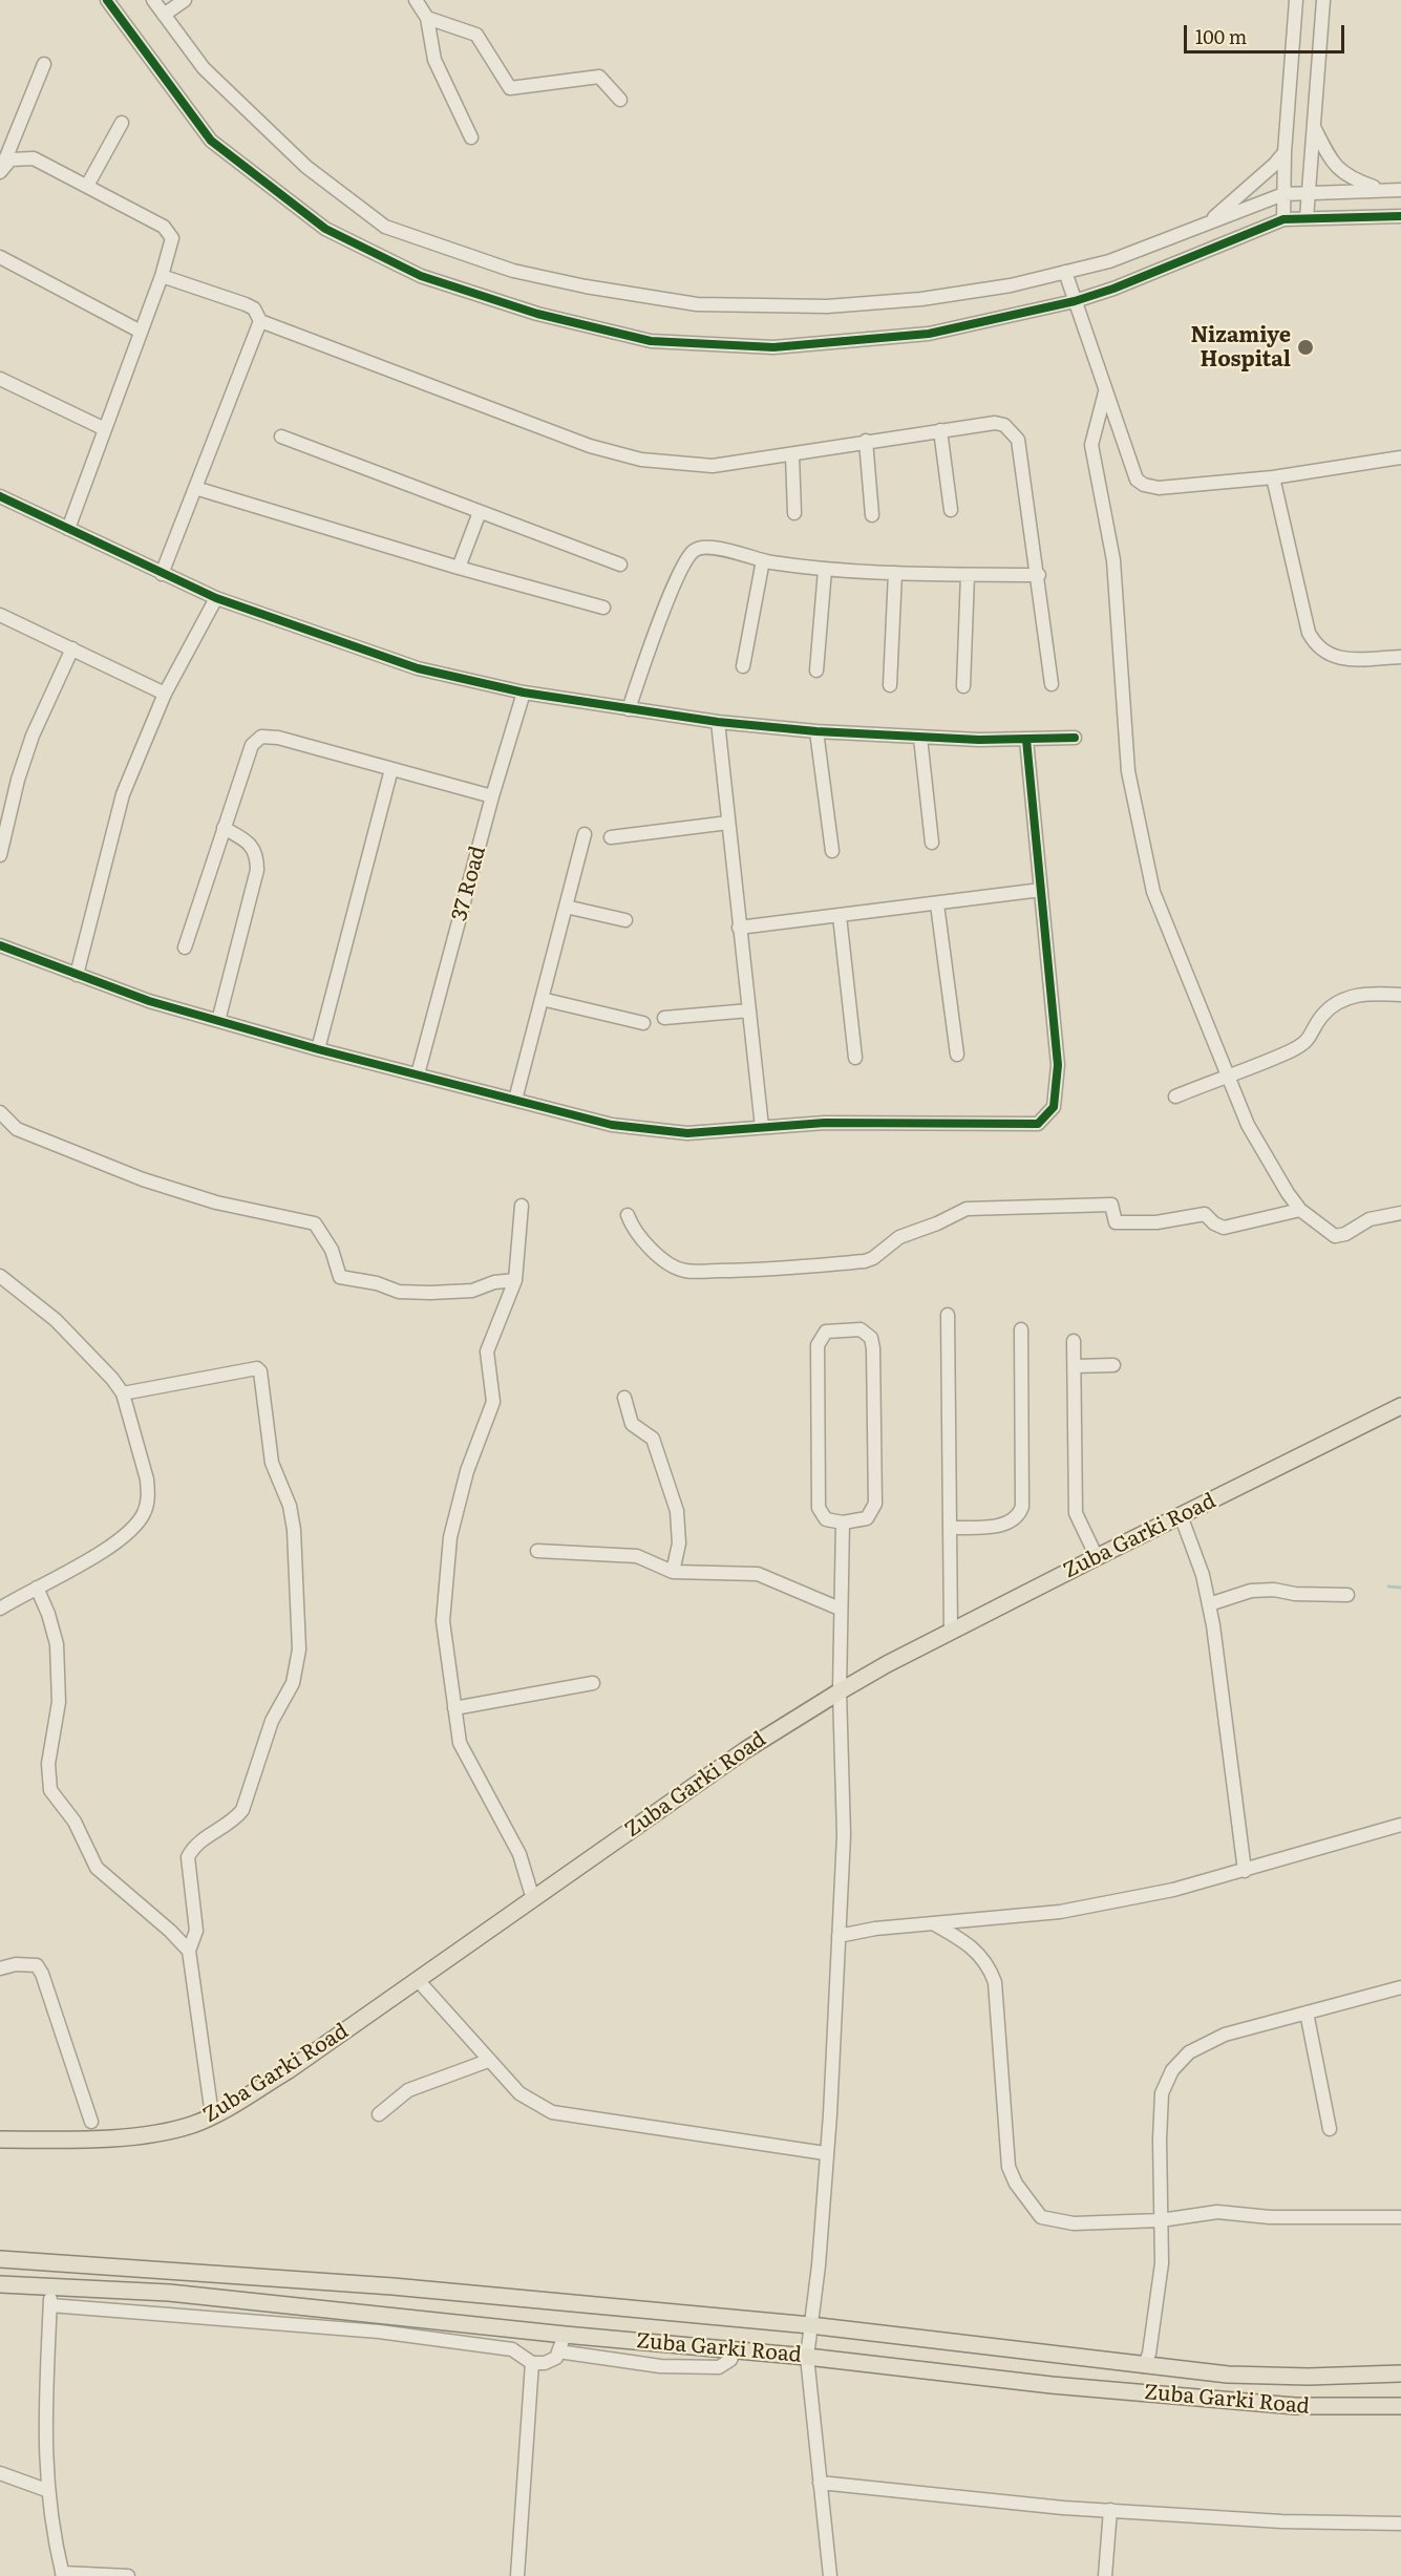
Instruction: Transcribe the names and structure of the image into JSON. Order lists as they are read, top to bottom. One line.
{"streets":{"main road":["Zuba Garki Road"],"street":["37 Road"]},"places":["Nizamiye Hospital"],"scale_bar":"100 m"}
